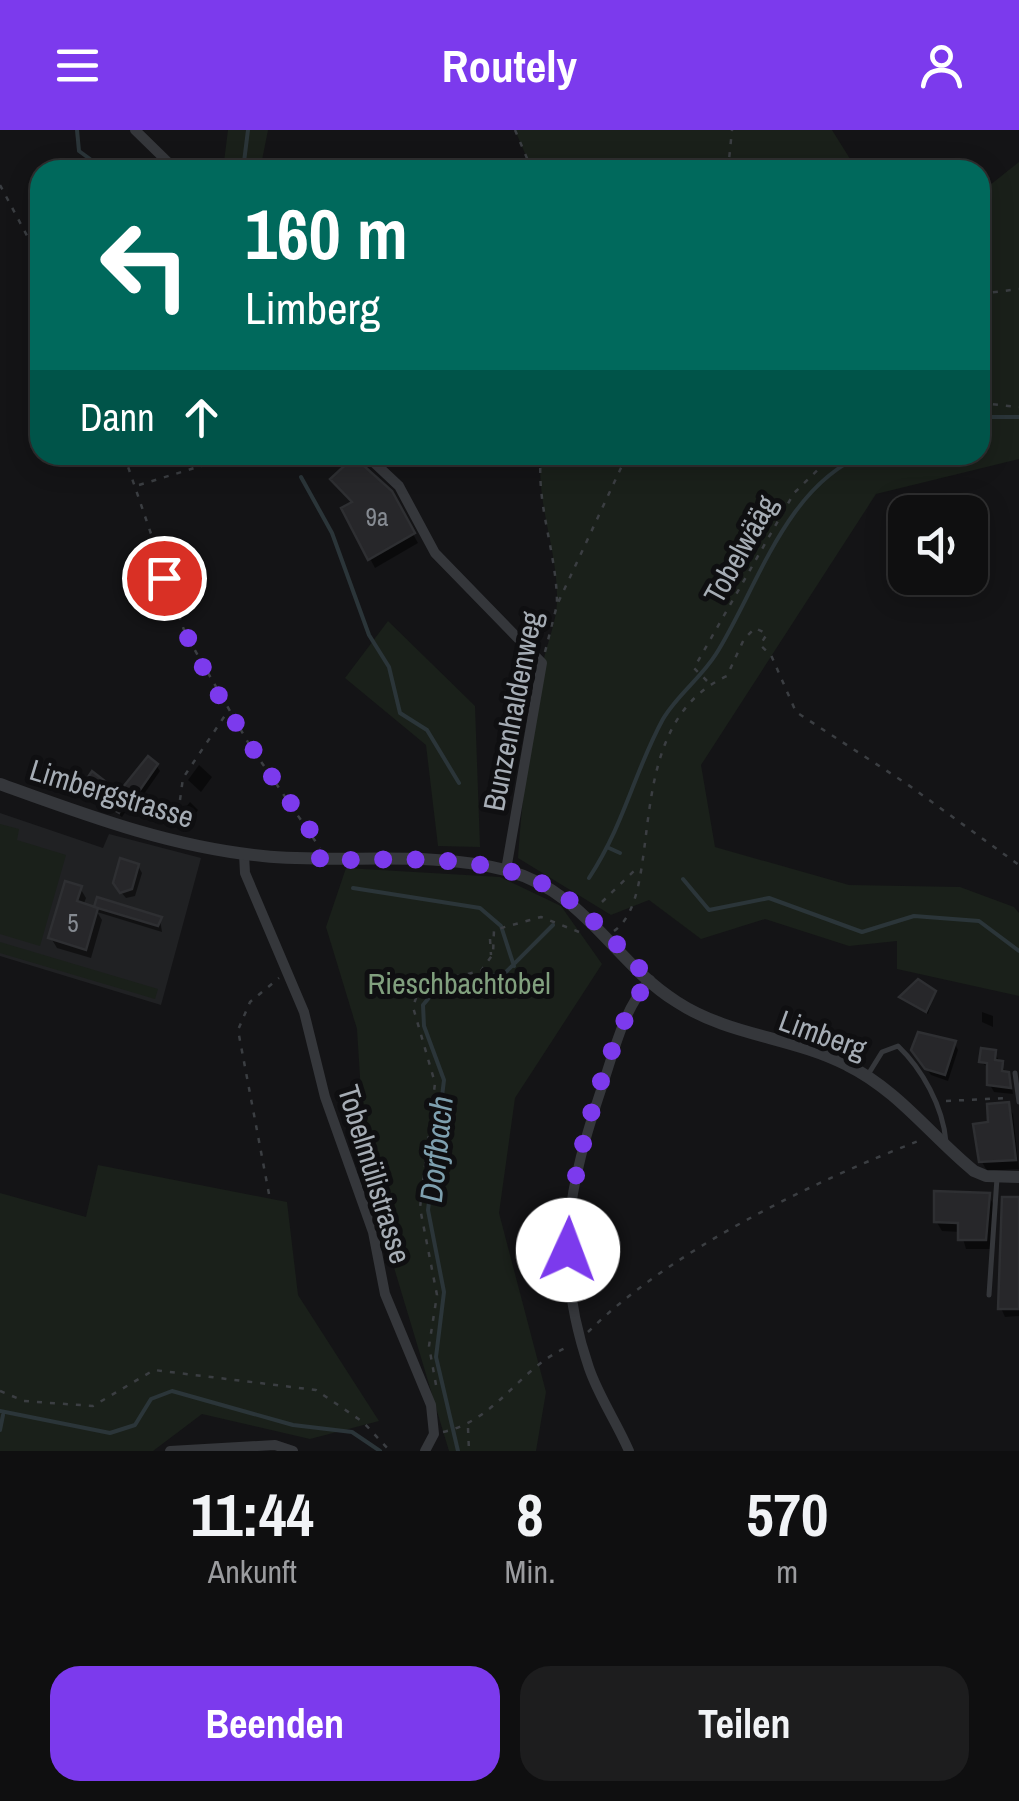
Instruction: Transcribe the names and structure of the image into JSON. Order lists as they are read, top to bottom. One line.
{"streets":{"street":["Bunzenhaldenweg","Limbergstrasse","Limberg","Tobelmülistrasse"],"path":["Tobelwääg"]},"crossings":[["Bunzenhaldenweg","Limbergstrasse"],["Limbergstrasse","Limberg"],["Limbergstrasse","Tobelmülistrasse"]],"water":["Dorfbach"],"parks":["Rieschbachtobel"],"house_numbers":["9a","5"],"page":{"header":"Routely","turn":["160 m","Limberg"],"then":"Dann","eta":["11:44","Ankunft","8","Min.","570","m"],"buttons":["Beenden","Teilen"]}}
